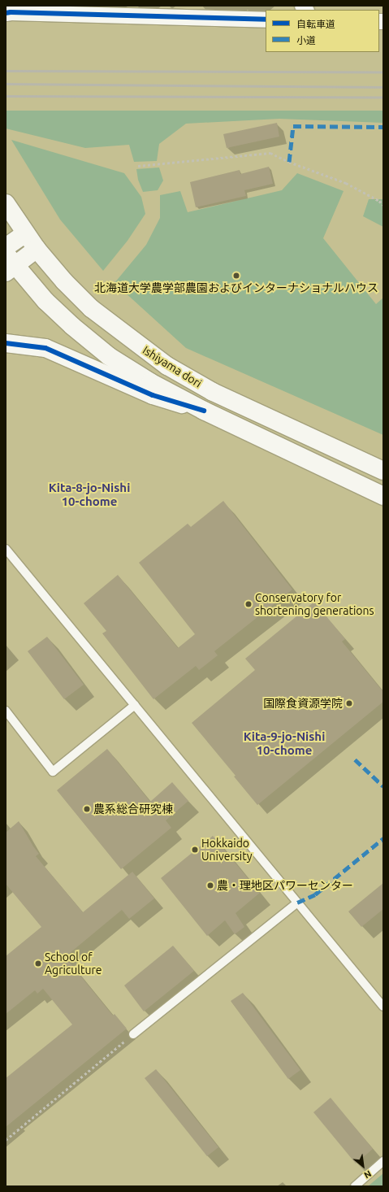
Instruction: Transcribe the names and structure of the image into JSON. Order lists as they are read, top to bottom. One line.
{"streets":{"main road":["Ishiyama dori"]},"districts":["Kita-8-jo-Nishi 10-chome","Kita-9-jo-Nishi 10-chome"],"places":["北海道大学農学部農園およびインターナショナルハウス","Conservatory for shortening generations","国際食資源学院","農系総合研究棟","Hokkaido University","農・理地区パワーセンター","School of Agriculture"],"legend":["自転車道","小道"],"north":"bottom right"}
